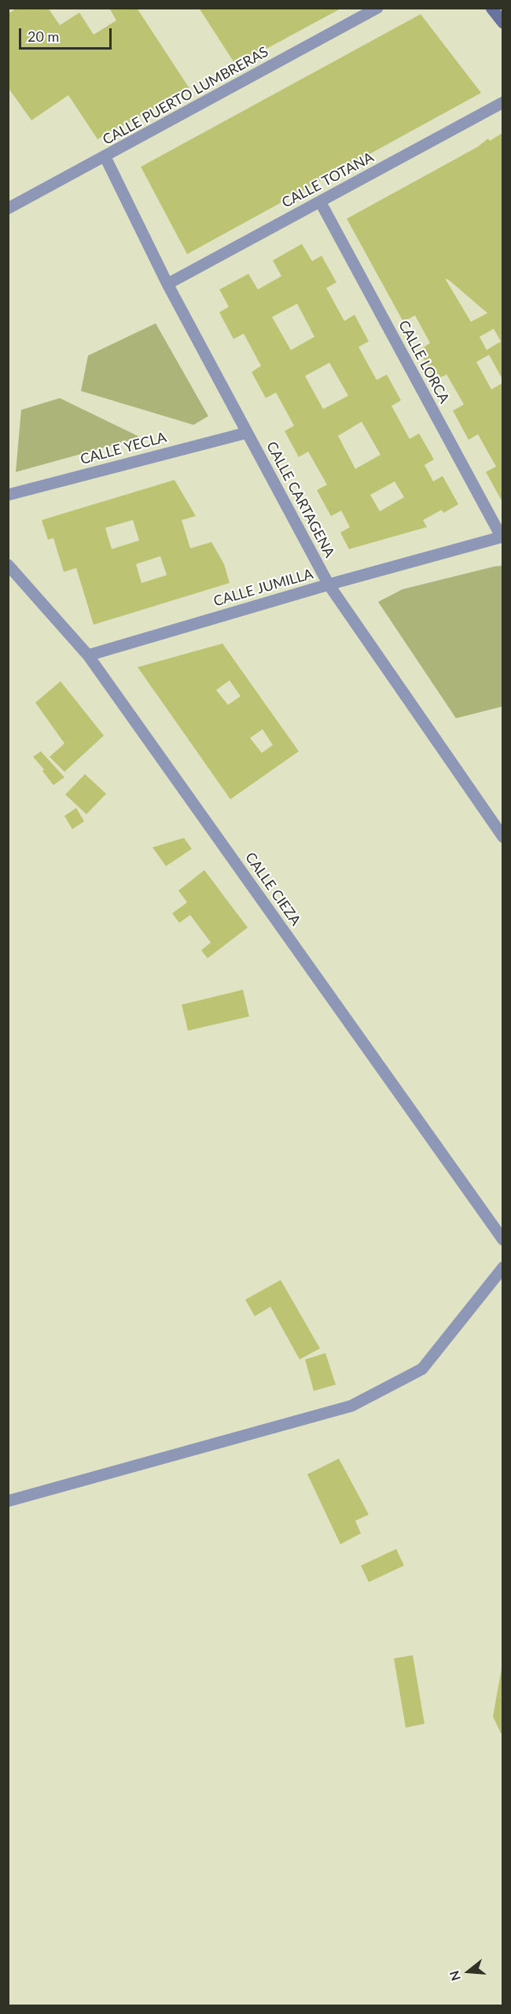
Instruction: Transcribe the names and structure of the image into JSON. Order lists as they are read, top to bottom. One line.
{"streets":{"street":["CALLE PUERTO LUMBRERAS","CALLE TOTANA","CALLE LORCA","CALLE YECLA","CALLE CARTAGENA","CALLE JUMILLA","CALLE CIEZA"]},"crossings":[["CALLE PUERTO LUMBRERAS","CALLE CARTAGENA"],["CALLE TOTANA","CALLE LORCA"],["CALLE TOTANA","CALLE CARTAGENA"],["CALLE LORCA","CALLE JUMILLA"],["CALLE YECLA","CALLE CARTAGENA"],["CALLE CARTAGENA","CALLE JUMILLA"],["CALLE JUMILLA","CALLE CIEZA"]],"scale_bar":"20 m","north":"left"}
